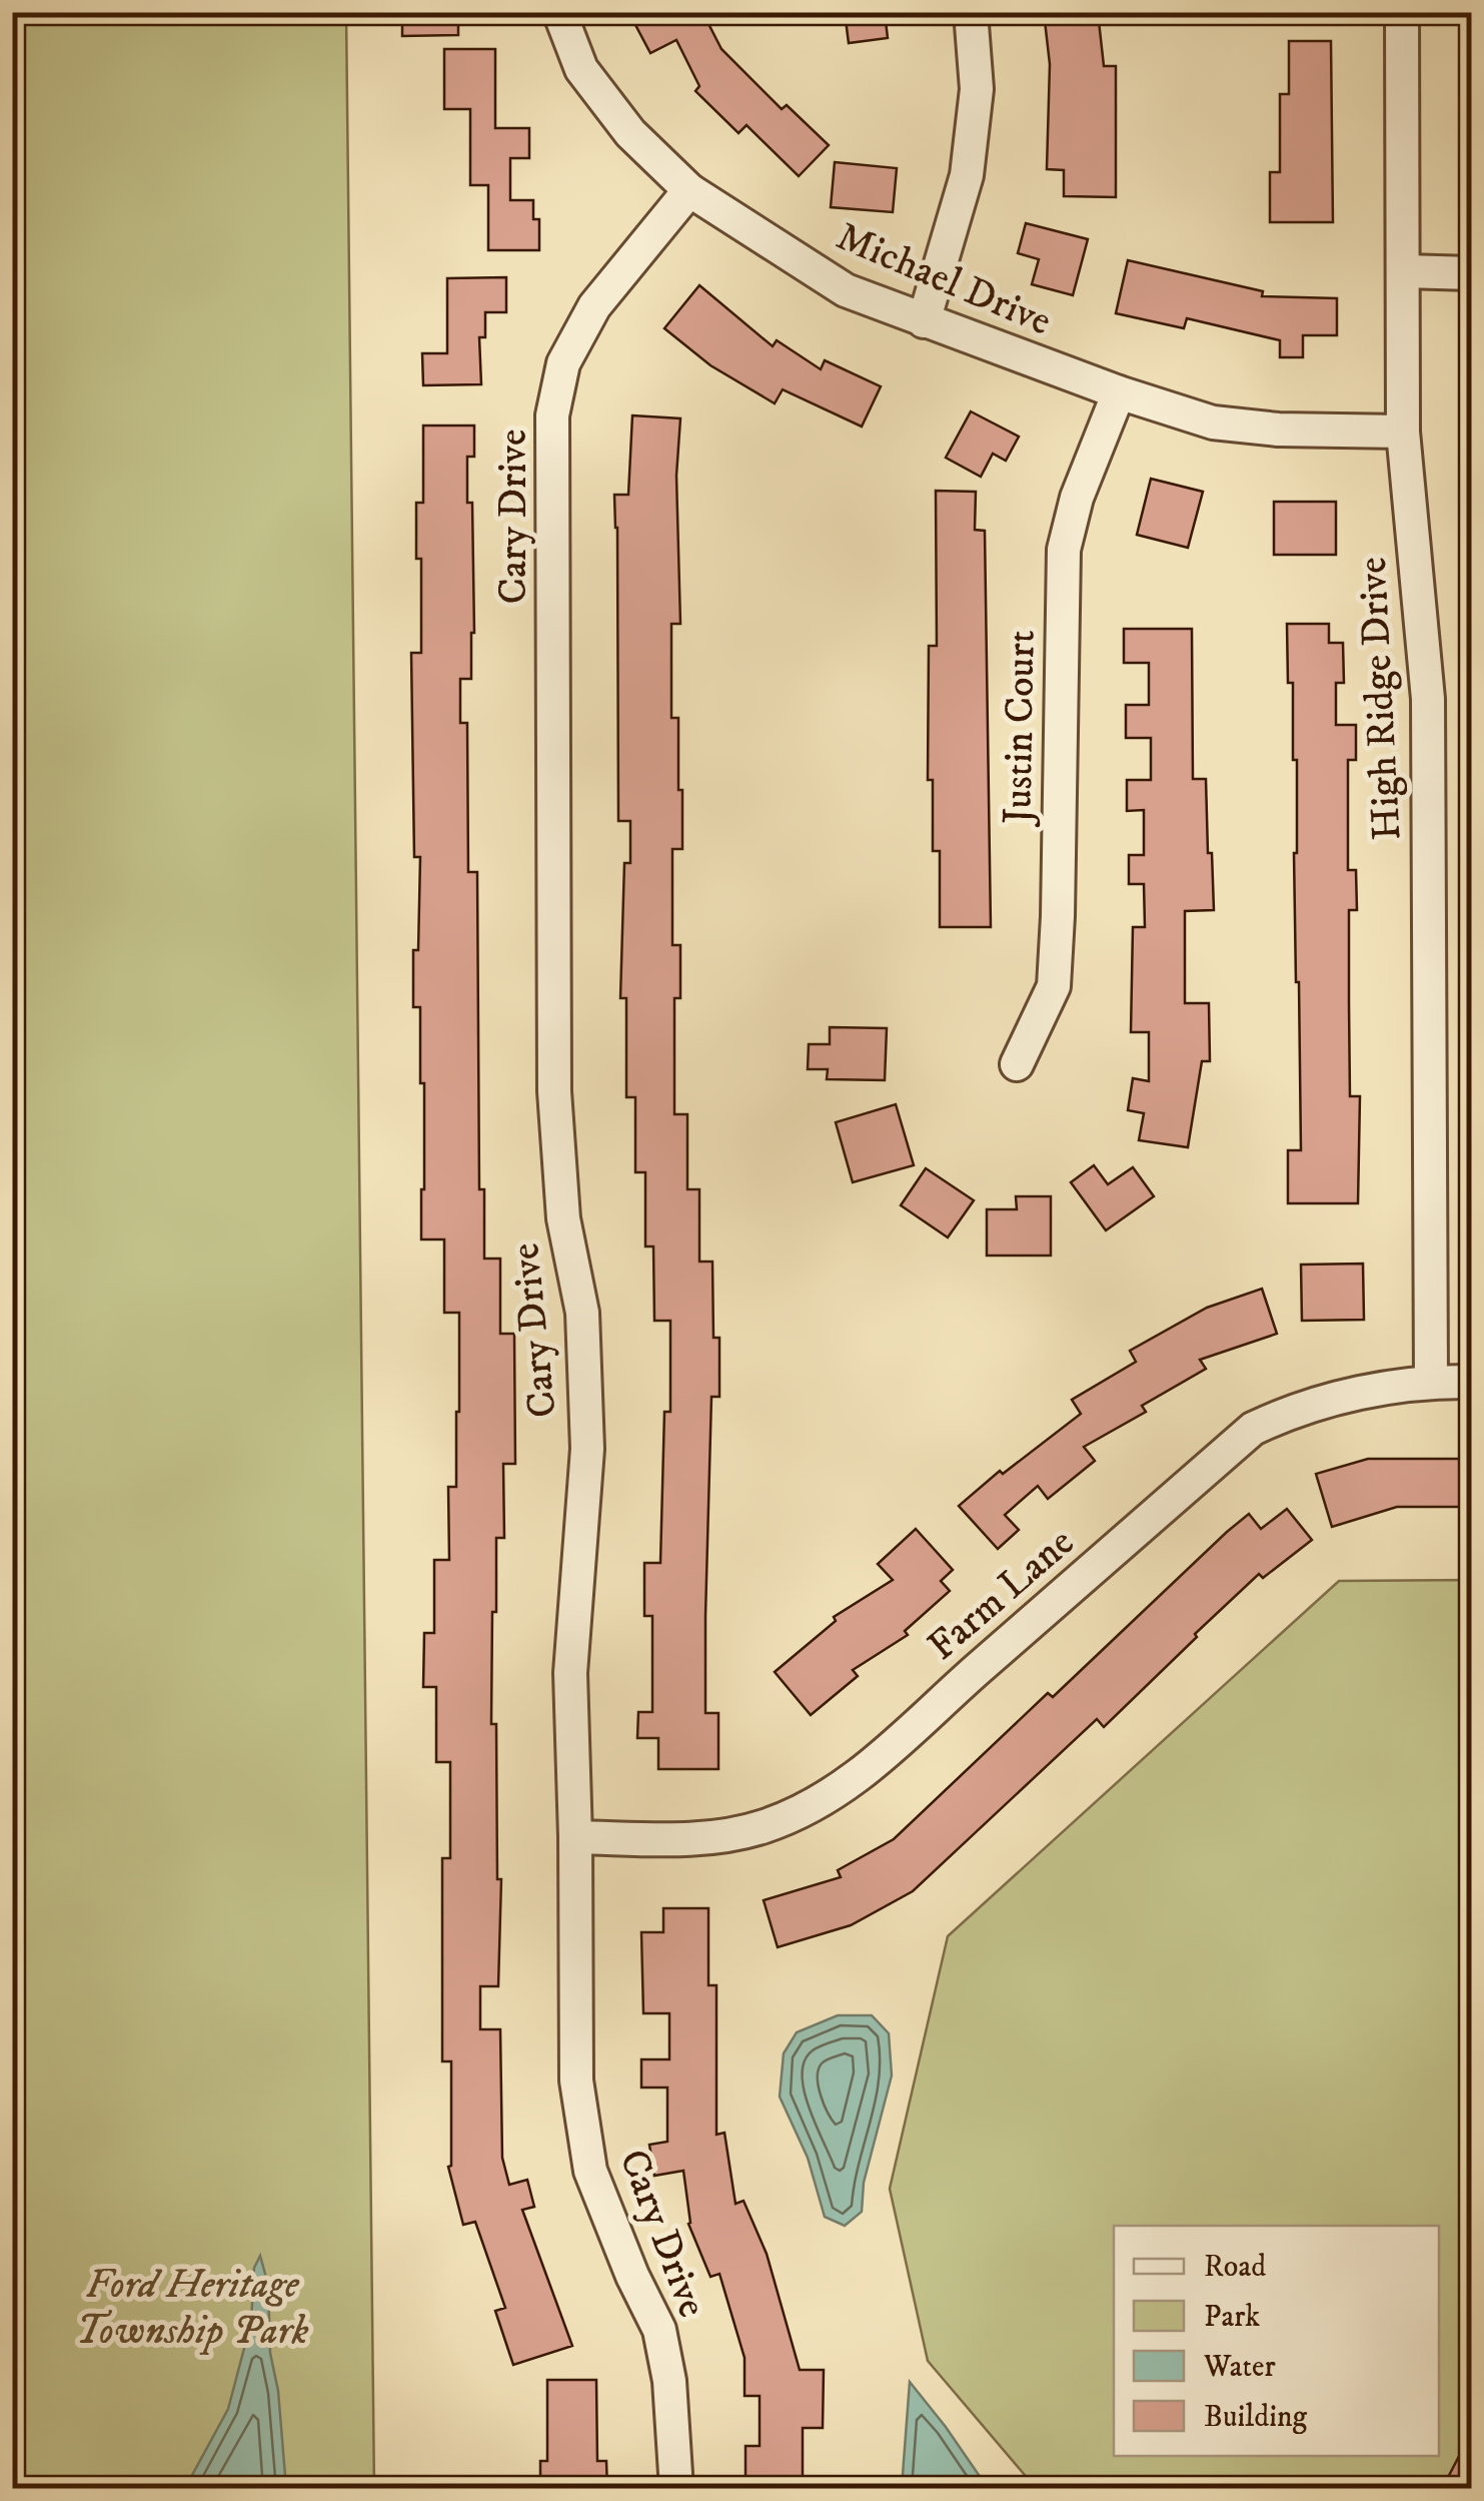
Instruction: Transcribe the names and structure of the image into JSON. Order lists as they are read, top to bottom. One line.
{"streets":{"street":["Michael Drive","Cary Drive","High Ridge Drive","Justin Court","Farm Lane"]},"crossings":[["Michael Drive","Cary Drive"],["Michael Drive","High Ridge Drive"],["Michael Drive","Justin Court"],["Cary Drive","Farm Lane"],["High Ridge Drive","Farm Lane"]],"parks":["Ford Heritage Township Park"],"legend":["Road","Park","Water","Building"]}
